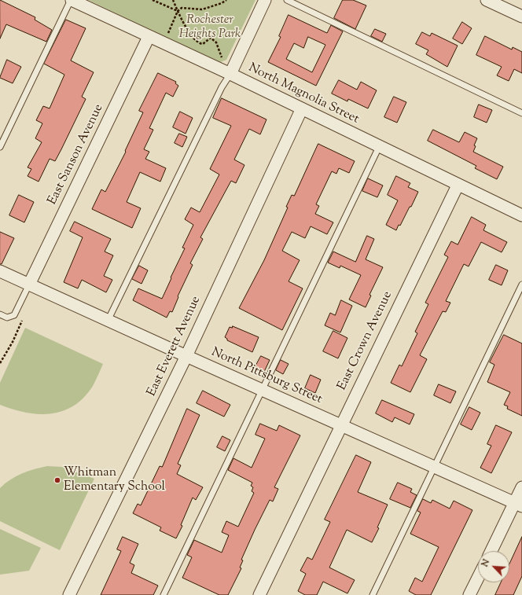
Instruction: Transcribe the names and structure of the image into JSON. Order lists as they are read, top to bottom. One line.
{"streets":{"street":["North Magnolia Street","East Sanson Avenue","East Crown Avenue","East Everett Avenue","North Pittsburg Street"]},"crossings":[["North Magnolia Street","East Sanson Avenue"],["North Magnolia Street","East Crown Avenue"],["North Magnolia Street","East Everett Avenue"],["East Sanson Avenue","North Pittsburg Street"],["East Crown Avenue","North Pittsburg Street"],["East Everett Avenue","North Pittsburg Street"]],"parks":["Rochester Heights Park"],"places":["Whitman Elementary School"],"north":"top left"}
